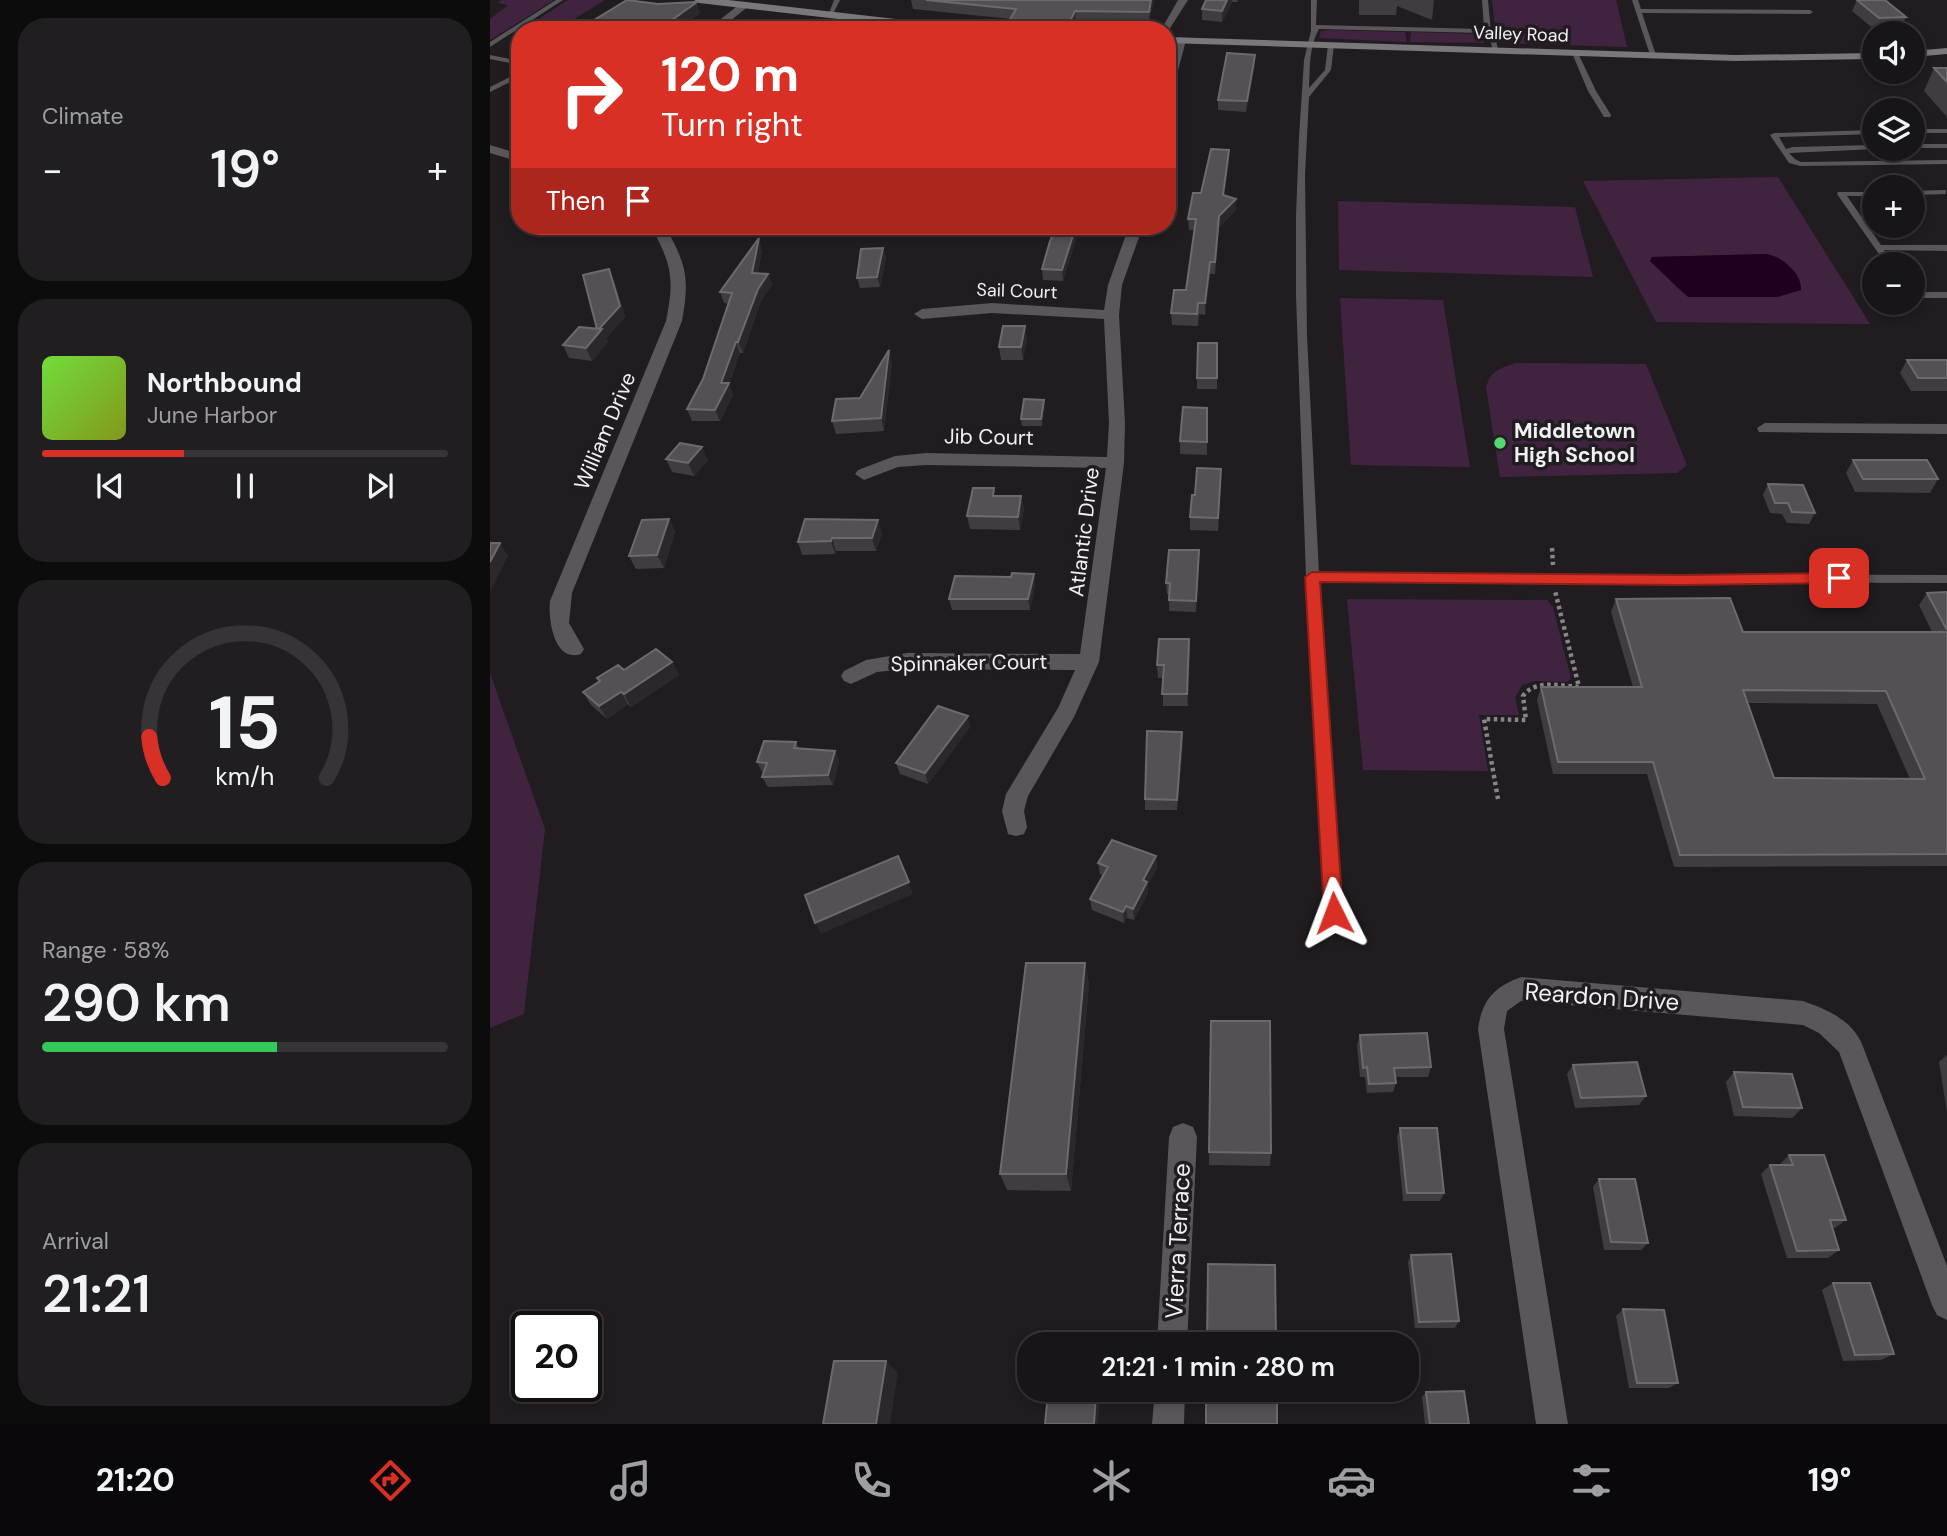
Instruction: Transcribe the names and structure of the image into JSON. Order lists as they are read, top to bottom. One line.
{"streets":{"main road":["Valley Road"],"street":["Sail Court","William Drive","Jib Court","Atlantic Drive","Spinnaker Court","Reardon Drive","Vierra Terrace"]},"crossings":[["Sail Court","Atlantic Drive"],["Jib Court","Atlantic Drive"],["Atlantic Drive","Spinnaker Court"]],"places":["Middletown High School"],"page":{"tile":["Climate",["Range · 58%","290 km"],["Arrival","21:21"]],"map_buttons":["+","−"],"turn":["120 m","Turn right"],"heat":["−","19°","+"],"then":"Then","song":["Northbound","June Harbor"],"limit":"20","trip":"21:21 · 1 min · 280 m","tabs":["21:20","19°"],"gauge":["15","km/h"]}}
